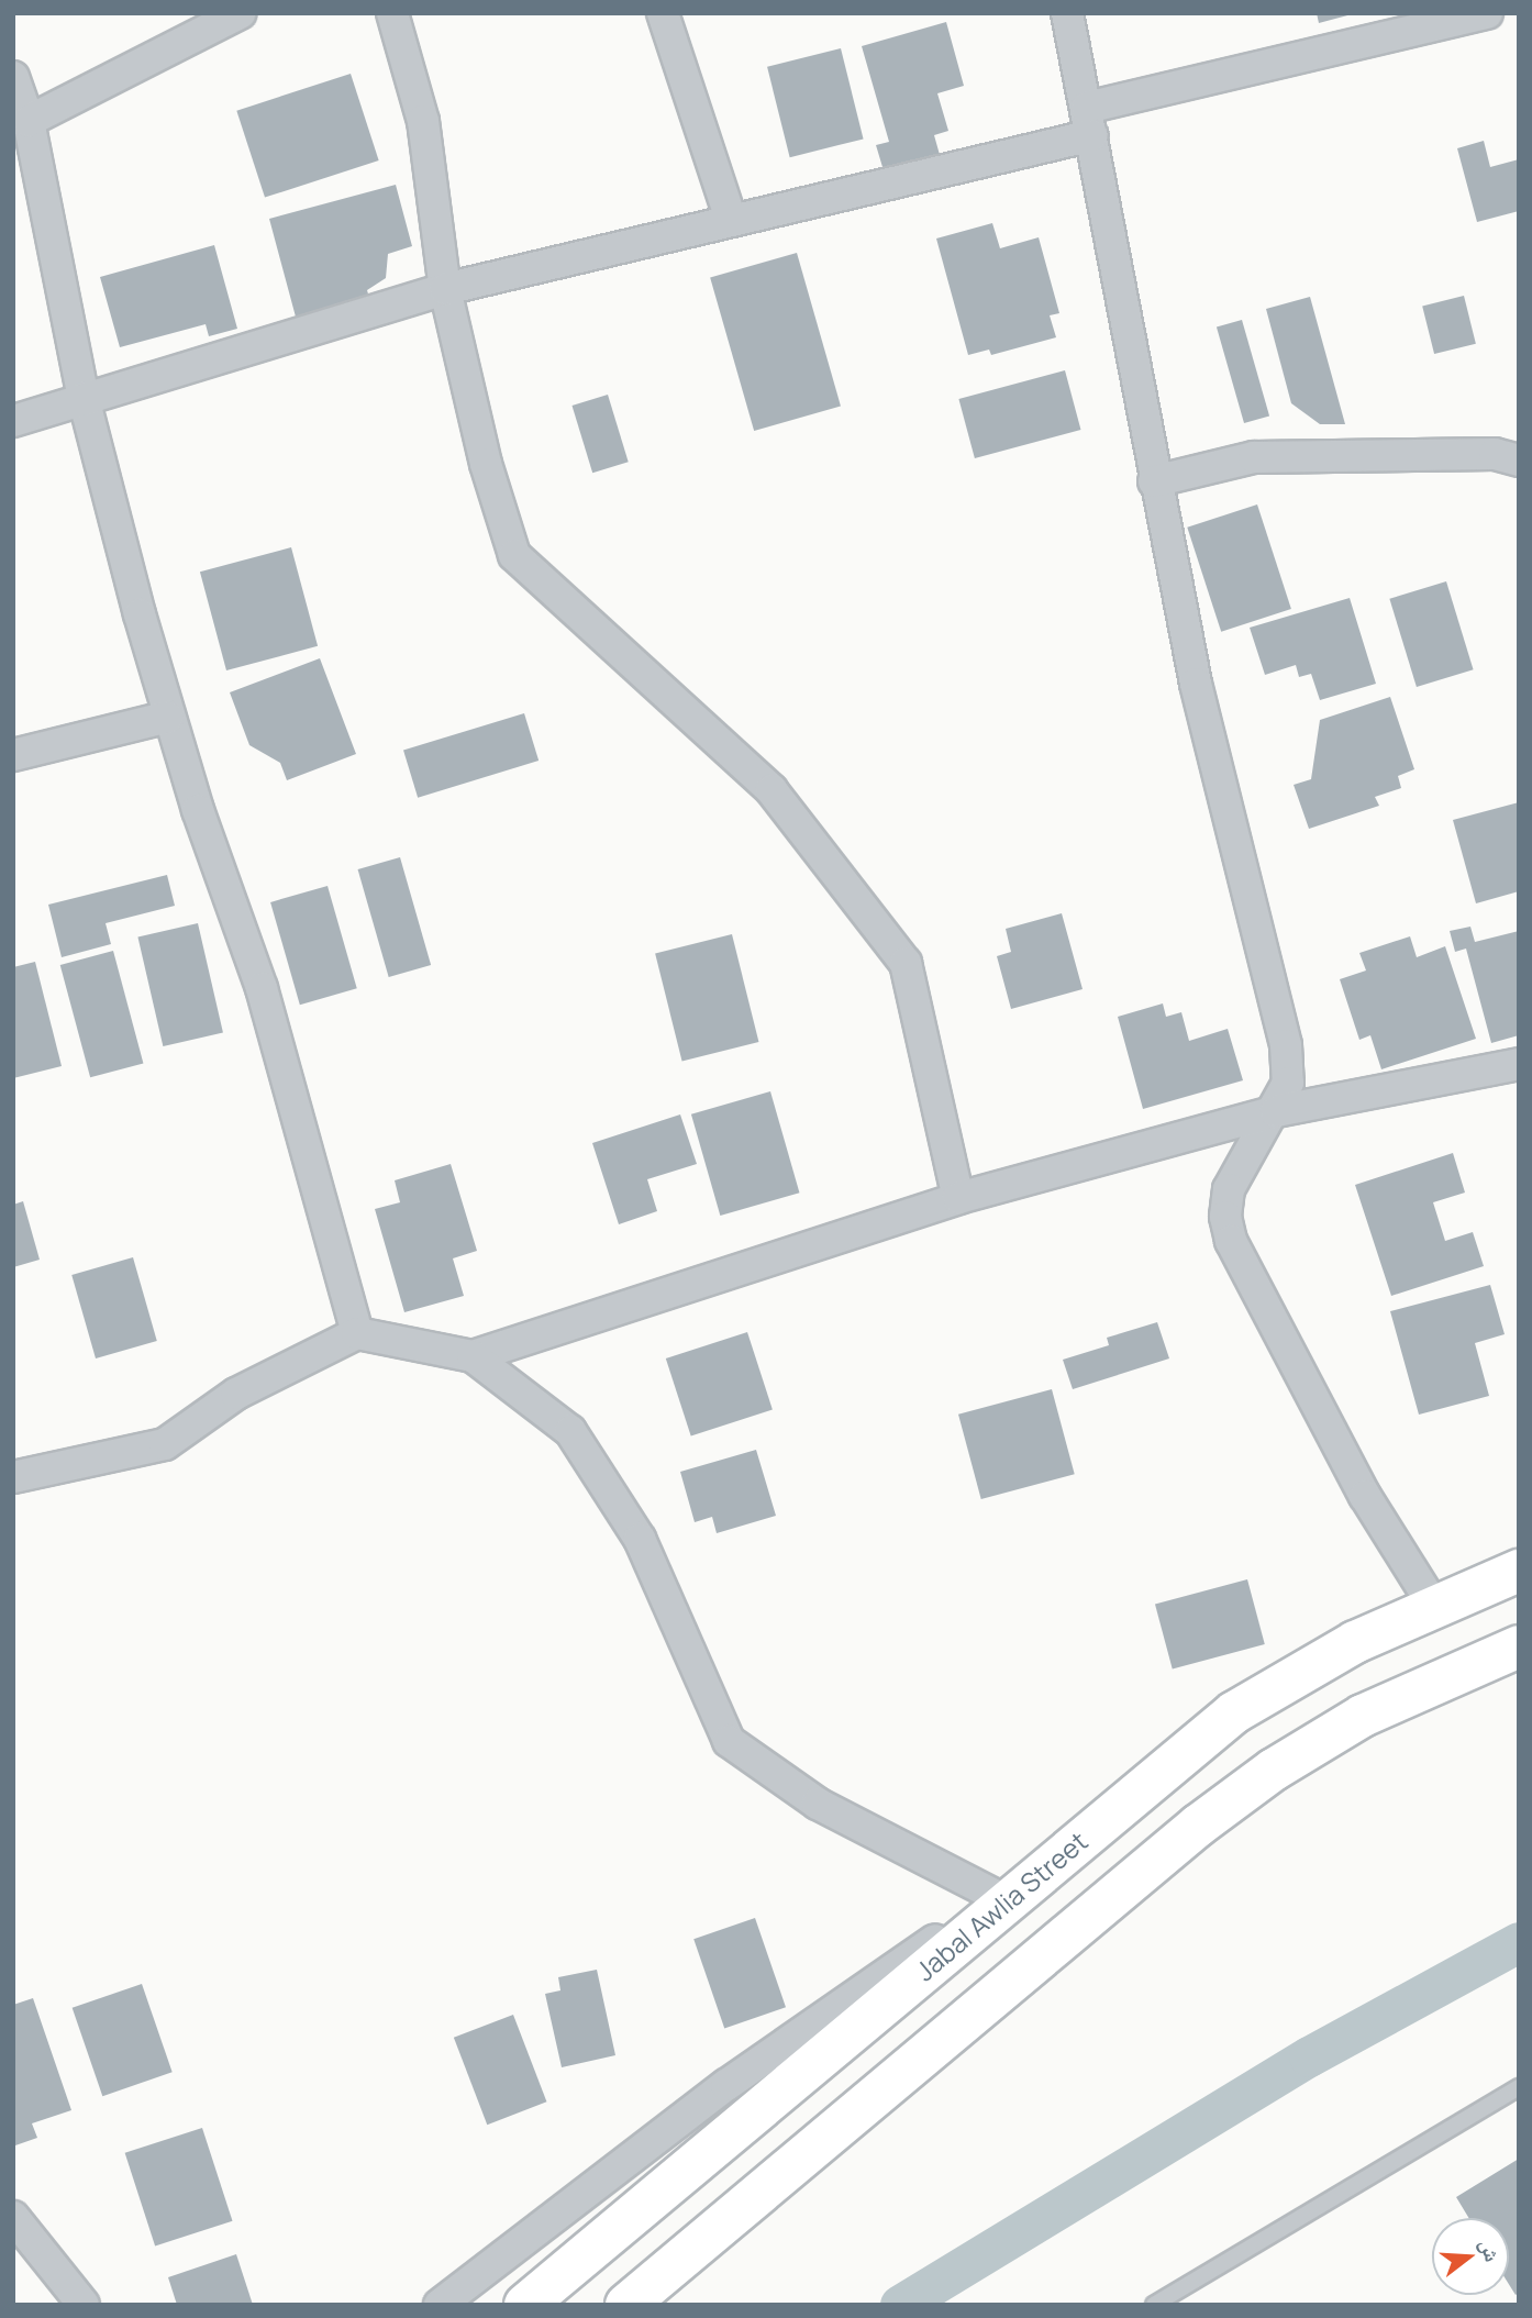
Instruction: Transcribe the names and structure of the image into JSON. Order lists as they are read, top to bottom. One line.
{"streets":{"highway":["Jabal Awlia Street"]},"north":"right"}
